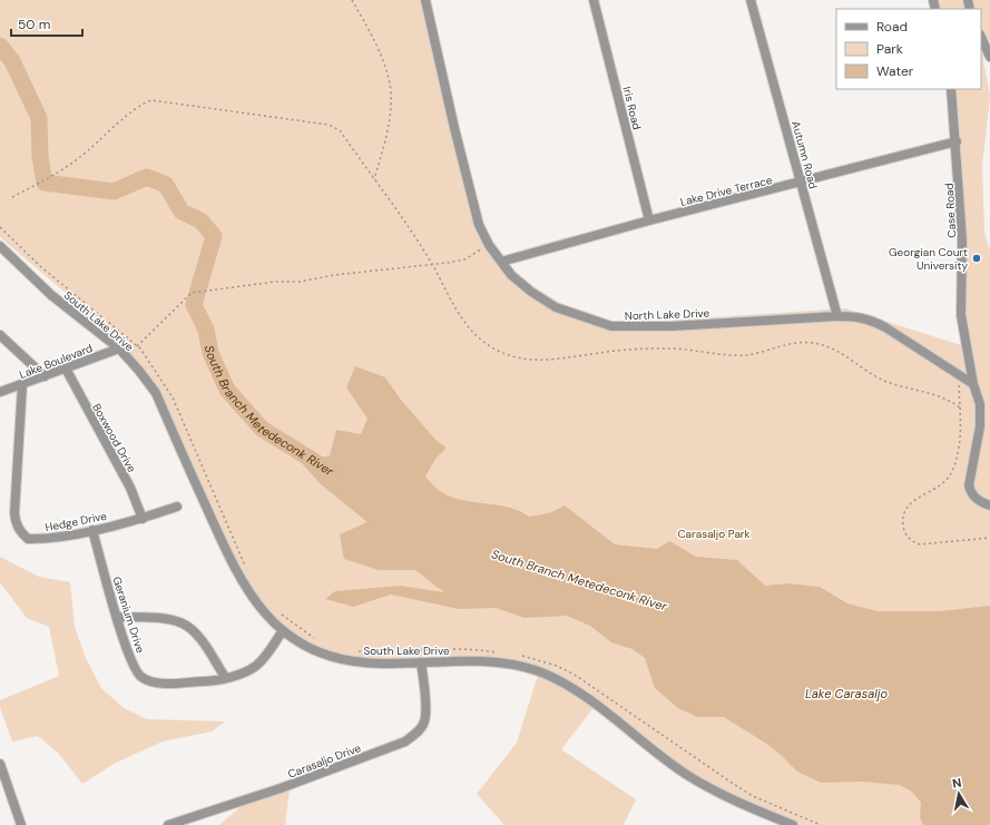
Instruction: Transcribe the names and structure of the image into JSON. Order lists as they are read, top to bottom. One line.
{"streets":{"street":["Iris Road","Autumn Road","Lake Drive Terrace","Case Road","North Lake Drive","South Lake Drive","Lake Boulevard","Boxwood Drive","Hedge Drive","Geranium Drive","Carasaljo Drive"]},"crossings":[["Iris Road","Lake Drive Terrace"],["Autumn Road","Lake Drive Terrace"],["Autumn Road","North Lake Drive"],["Lake Drive Terrace","Case Road"],["Lake Drive Terrace","North Lake Drive"],["Case Road","North Lake Drive"],["South Lake Drive","Lake Boulevard"],["South Lake Drive","Geranium Drive"],["South Lake Drive","Carasaljo Drive"],["Lake Boulevard","Boxwood Drive"],["Lake Boulevard","Hedge Drive"],["Boxwood Drive","Hedge Drive"],["Hedge Drive","Geranium Drive"]],"water":["South Branch Metedeconk River","Lake Carasaljo"],"parks":["Carasaljo Park"],"places":["Georgian Court University"],"legend":["Road","Park","Water"],"scale_bar":"50 m","north":"top"}
